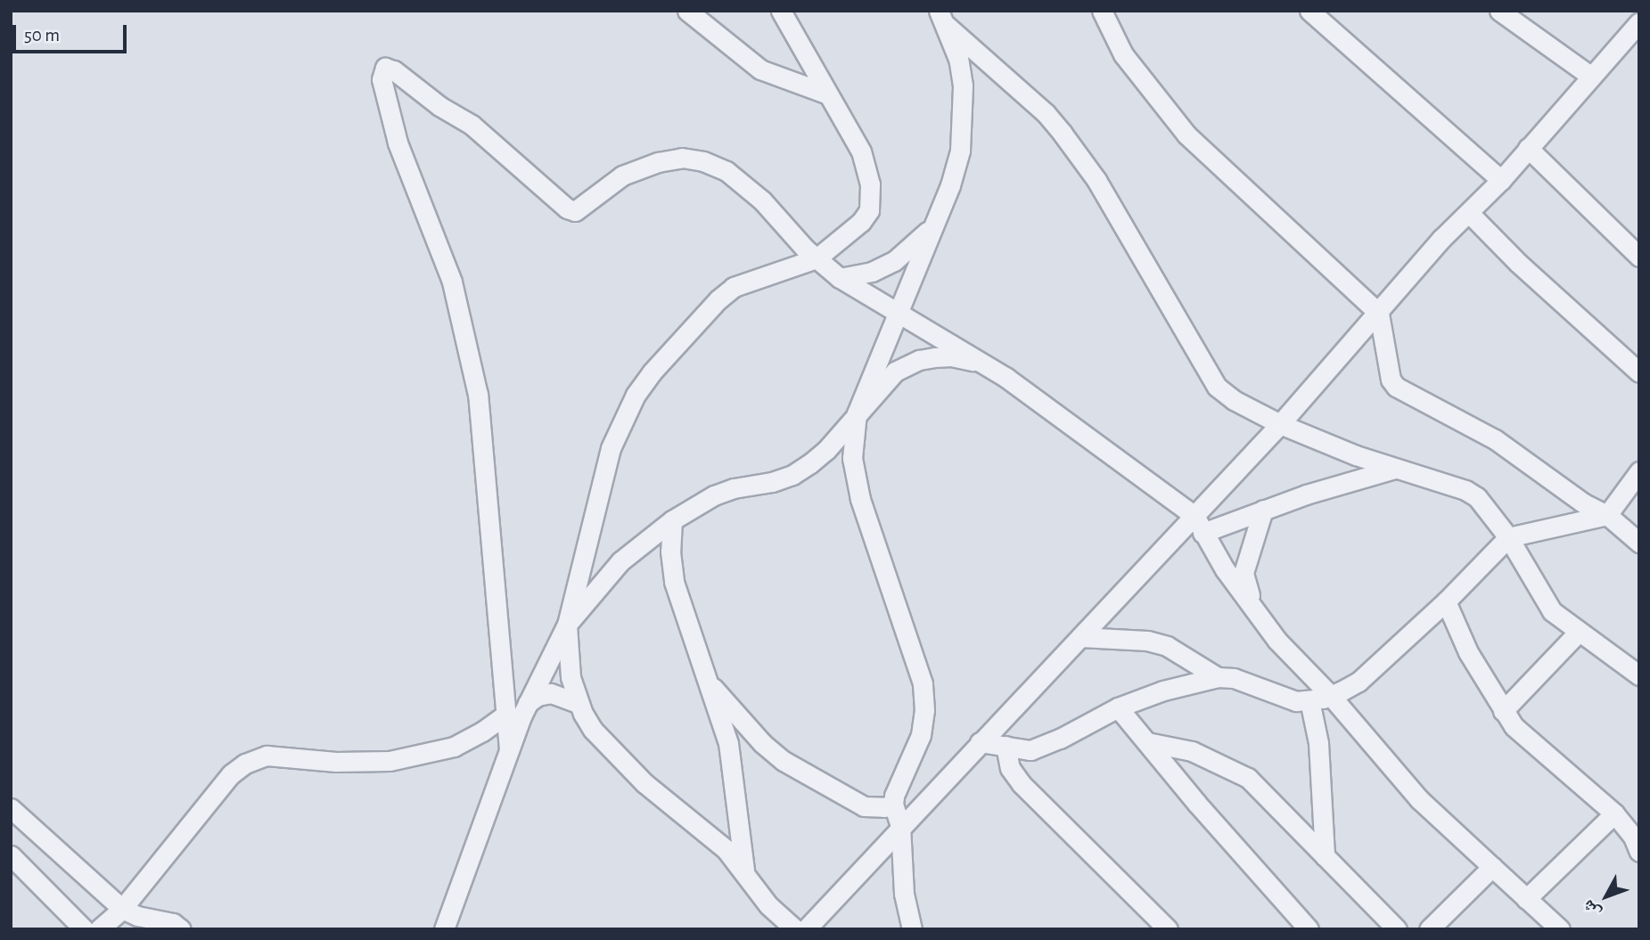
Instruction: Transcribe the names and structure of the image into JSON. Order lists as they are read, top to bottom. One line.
{"scale_bar":"50 m","north":"bottom left"}
